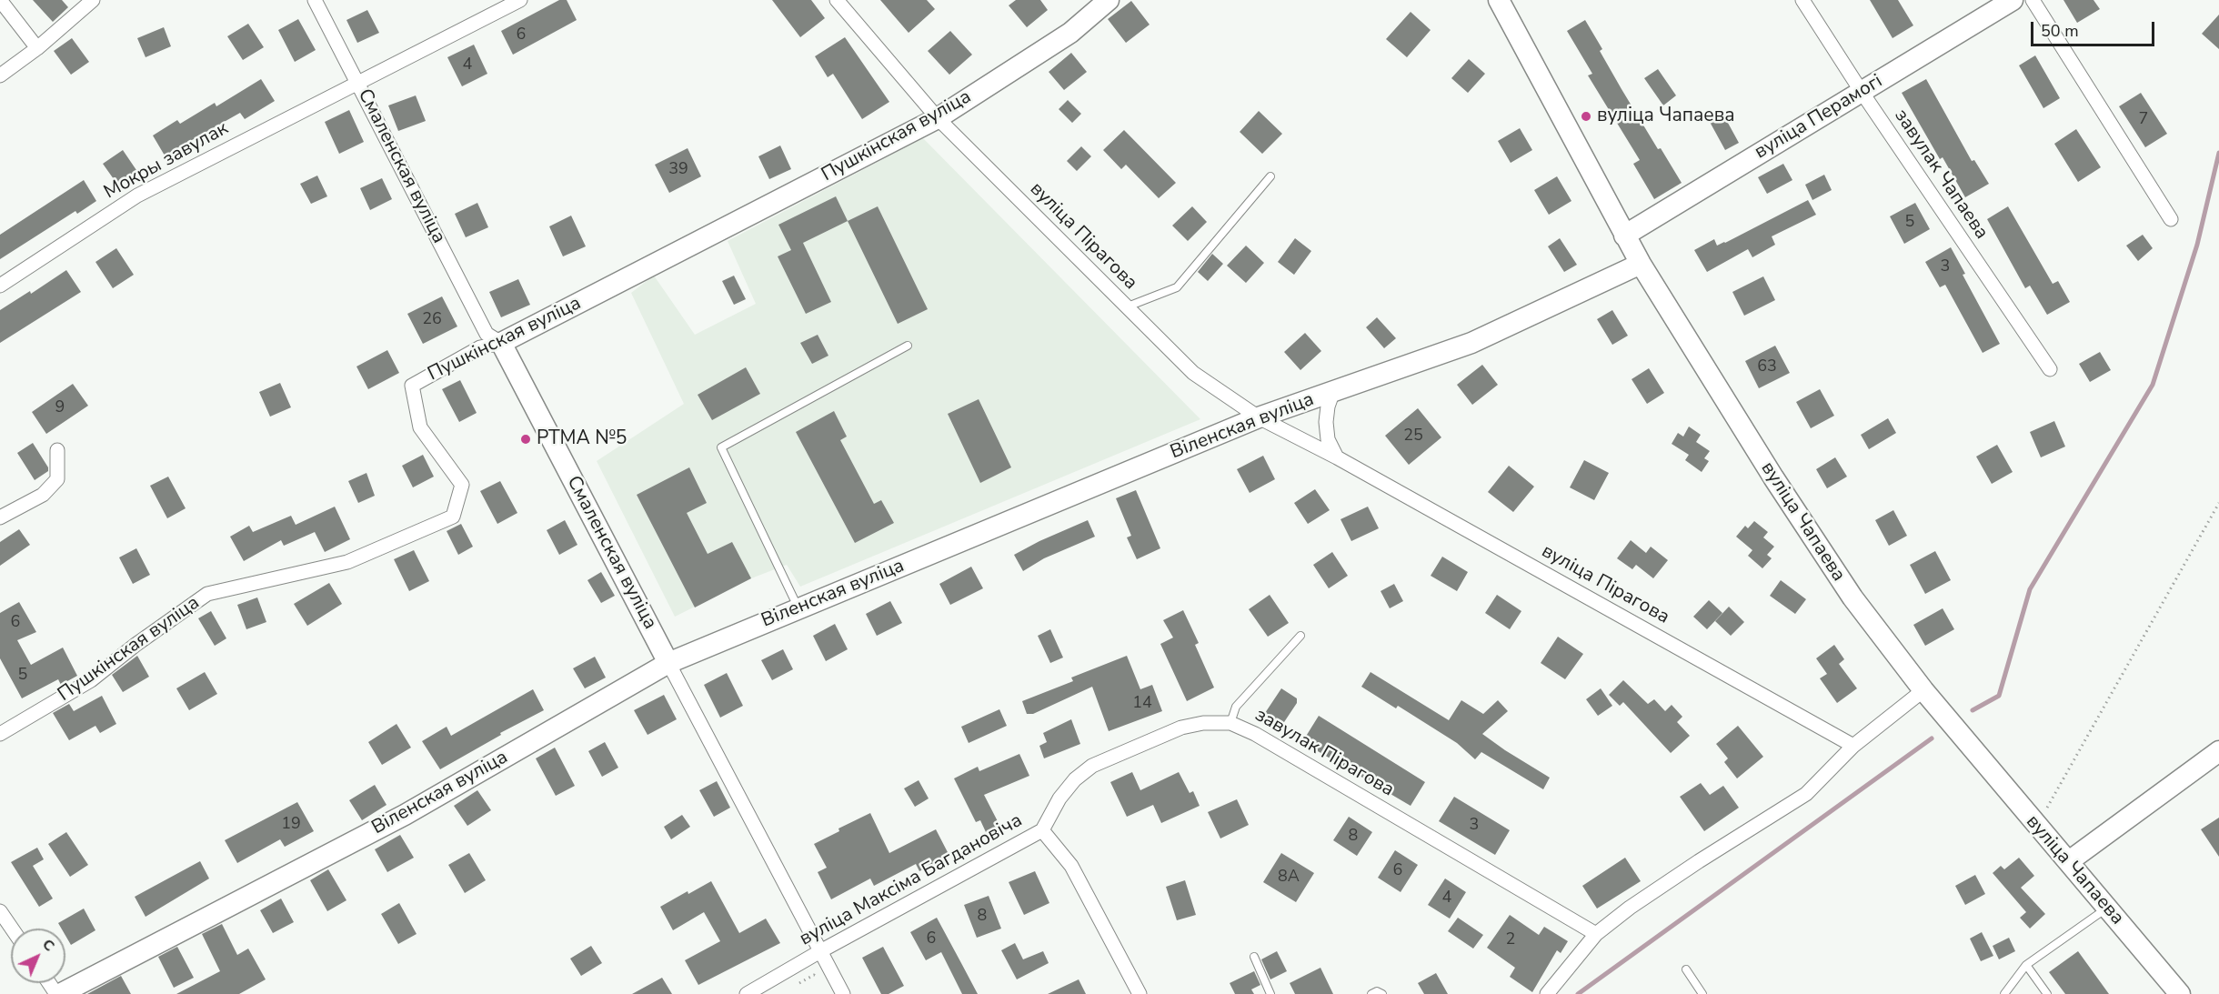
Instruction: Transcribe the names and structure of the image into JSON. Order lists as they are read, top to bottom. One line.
{"streets":{"street":["вуліца Перамогі","Пушкінская вуліца","Мокры завулак","Смаленская вуліца","завулак Чапаева","вуліца Пірагова","Віленская вуліца","вуліца Чапаева","завулак Пірагова","вуліца Максіма Багдановіча"]},"crossings":[["вуліца Перамогі","завулак Чапаева"],["вуліца Перамогі","вуліца Чапаева"],["Пушкінская вуліца","Смаленская вуліца"],["Пушкінская вуліца","вуліца Пірагова"],["Мокры завулак","Смаленская вуліца"],["Смаленская вуліца","Віленская вуліца"],["Смаленская вуліца","вуліца Максіма Багдановіча"],["вуліца Пірагова","Віленская вуліца"],["Віленская вуліца","вуліца Чапаева"],["завулак Пірагова","вуліца Максіма Багдановіча"]],"places":["вуліца Чапаева","РТМА №5"],"house_numbers":["6","4","7","39","5","3","26","63","9","25","6","5","14","19","3","8","6","8А","4","8","6","2"],"scale_bar":"50 m","north":"top right"}
